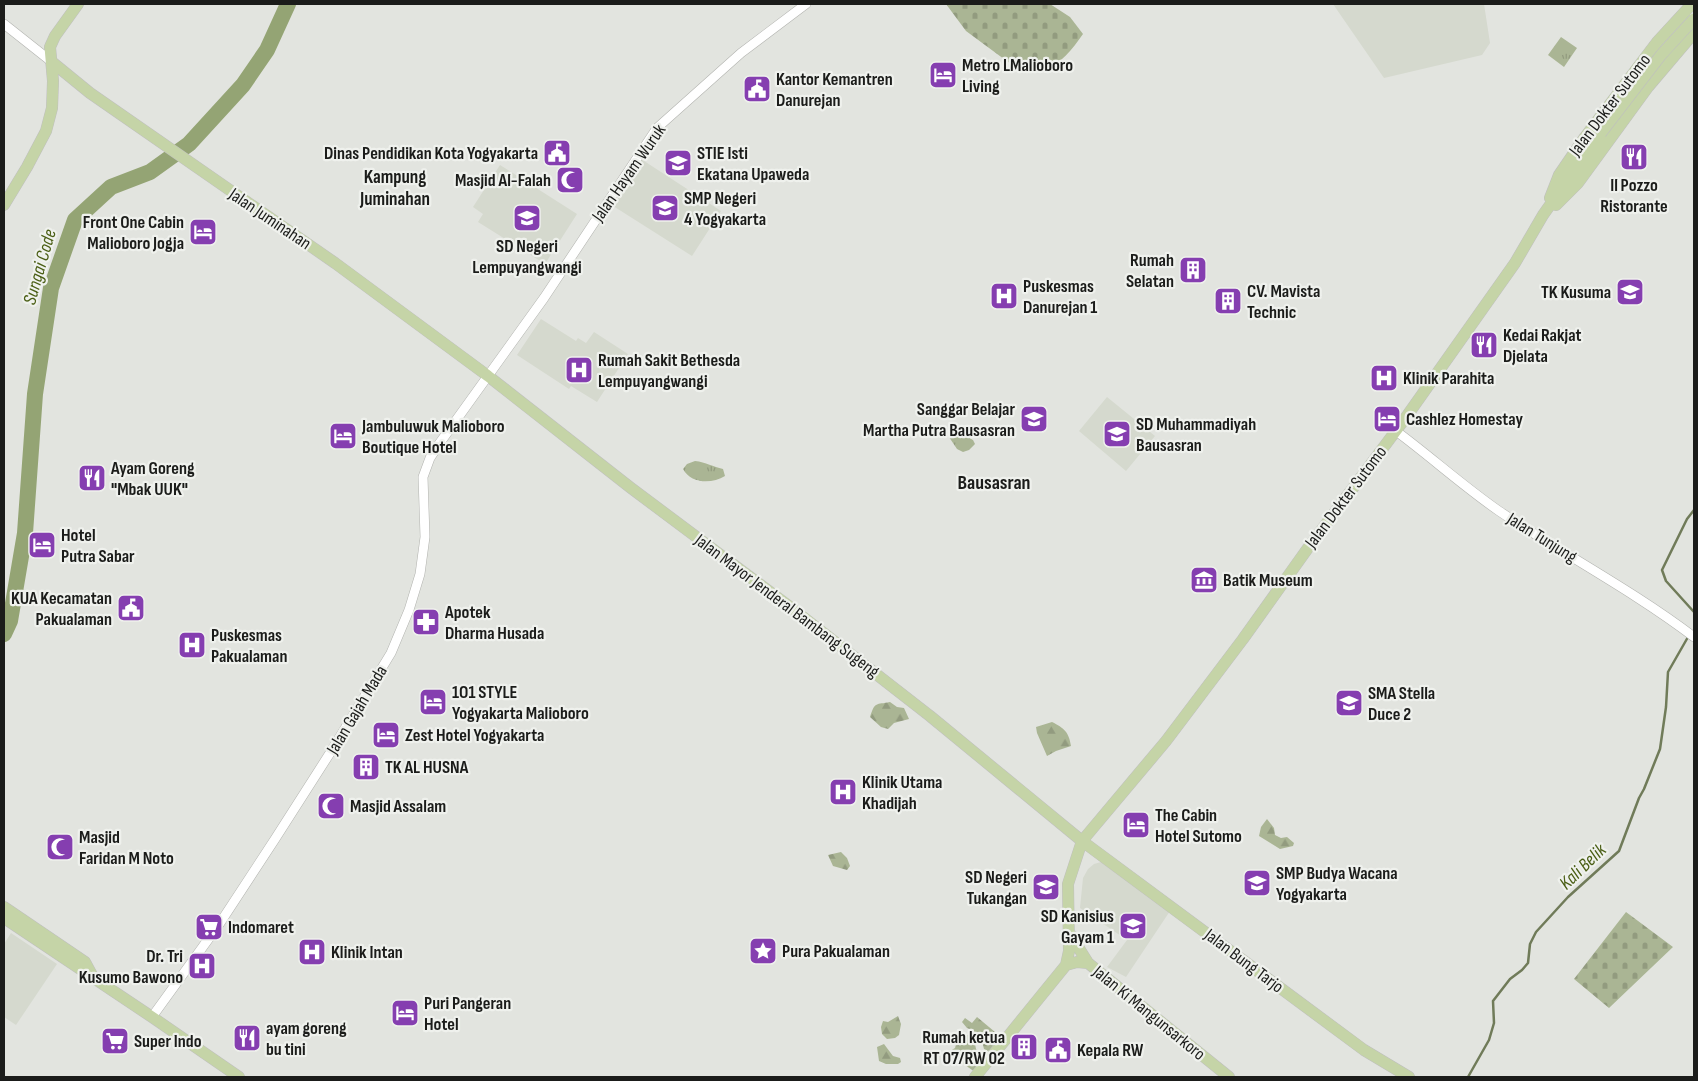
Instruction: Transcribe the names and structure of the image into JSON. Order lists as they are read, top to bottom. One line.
{"streets":{"main road":["Jalan Dokter Sutomo","Jalan Juminahan","Jalan Mayor Jenderal Bambang Sugeng","Jalan Bung Tarjo","Jalan Ki Mangunsarkoro"],"street":["Jalan Hayam Wuruk","Jalan Tunjung","Jalan Gajah Mada"]},"crossings":[["Jalan Dokter Sutomo","Jalan Tunjung"],["Jalan Dokter Sutomo","Jalan Mayor Jenderal Bambang Sugeng"],["Jalan Dokter Sutomo","Jalan Bung Tarjo"],["Jalan Hayam Wuruk","Jalan Juminahan"],["Jalan Hayam Wuruk","Jalan Mayor Jenderal Bambang Sugeng"],["Jalan Hayam Wuruk","Jalan Gajah Mada"],["Jalan Juminahan","Jalan Mayor Jenderal Bambang Sugeng"],["Jalan Juminahan","Jalan Gajah Mada"],["Jalan Mayor Jenderal Bambang Sugeng","Jalan Gajah Mada"],["Jalan Mayor Jenderal Bambang Sugeng","Jalan Bung Tarjo"]],"districts":["Kampung Juminahan","Bausasran"],"water":["Sungai Code","Kali Belik"],"places":{"hotel":["Metro LMalioboro Living","Front One Cabin Malioboro Jogja","Cashlez Homestay","Jambuluwuk Malioboro Boutique Hotel","Hotel Putra Sabar","1O1 STYLE Yogyakarta Malioboro","Zest Hotel Yogyakarta","The Cabin Hotel Sutomo","Puri Pangeran Hotel"],"public building":["Kantor Kemantren Danurejan","Dinas Pendidikan Kota Yogyakarta","KUA Kecamatan Pakualaman","Kepala RW"],"restaurant":["Il Pozzo Ristorante","Kedai Rakjat Djelata","Ayam Goreng \"Mbak UUK\"","ayam goreng bu tini"],"school or university":["STIE Isti Ekatana Upaweda","SMP Negeri 4 Yogyakarta","SD Negeri Lempuyangwangi","TK Kusuma","Sanggar Belajar Martha Putra Bausasran","SD Muhammadiyah Bausasran","SMA Stella Duce 2","SMP Budya Wacana Yogyakarta","SD Negeri Tukangan","SD Kanisius Gayam 1"],"mosque":["Masjid Al-Falah","Masjid Assalam","Masjid Faridan M Noto"],"building":["Rumah Selatan","CV. Mavista Technic","TK AL HUSNA","Rumah ketua RT 07/RW 02"],"hospital":["Puskesmas Danurejan 1","Rumah Sakit Bethesda Lempuyangwangi","Klinik Parahita","Puskesmas Pakualaman","Klinik Utama Khadijah","Klinik Intan","Dr. Tri Kusumo Bawono"],"museum":["Batik Museum"],"pharmacy":["Apotek Dharma Husada"],"supermarket":["Indomaret","Super Indo"],"place":["Pura Pakualaman"]}}
